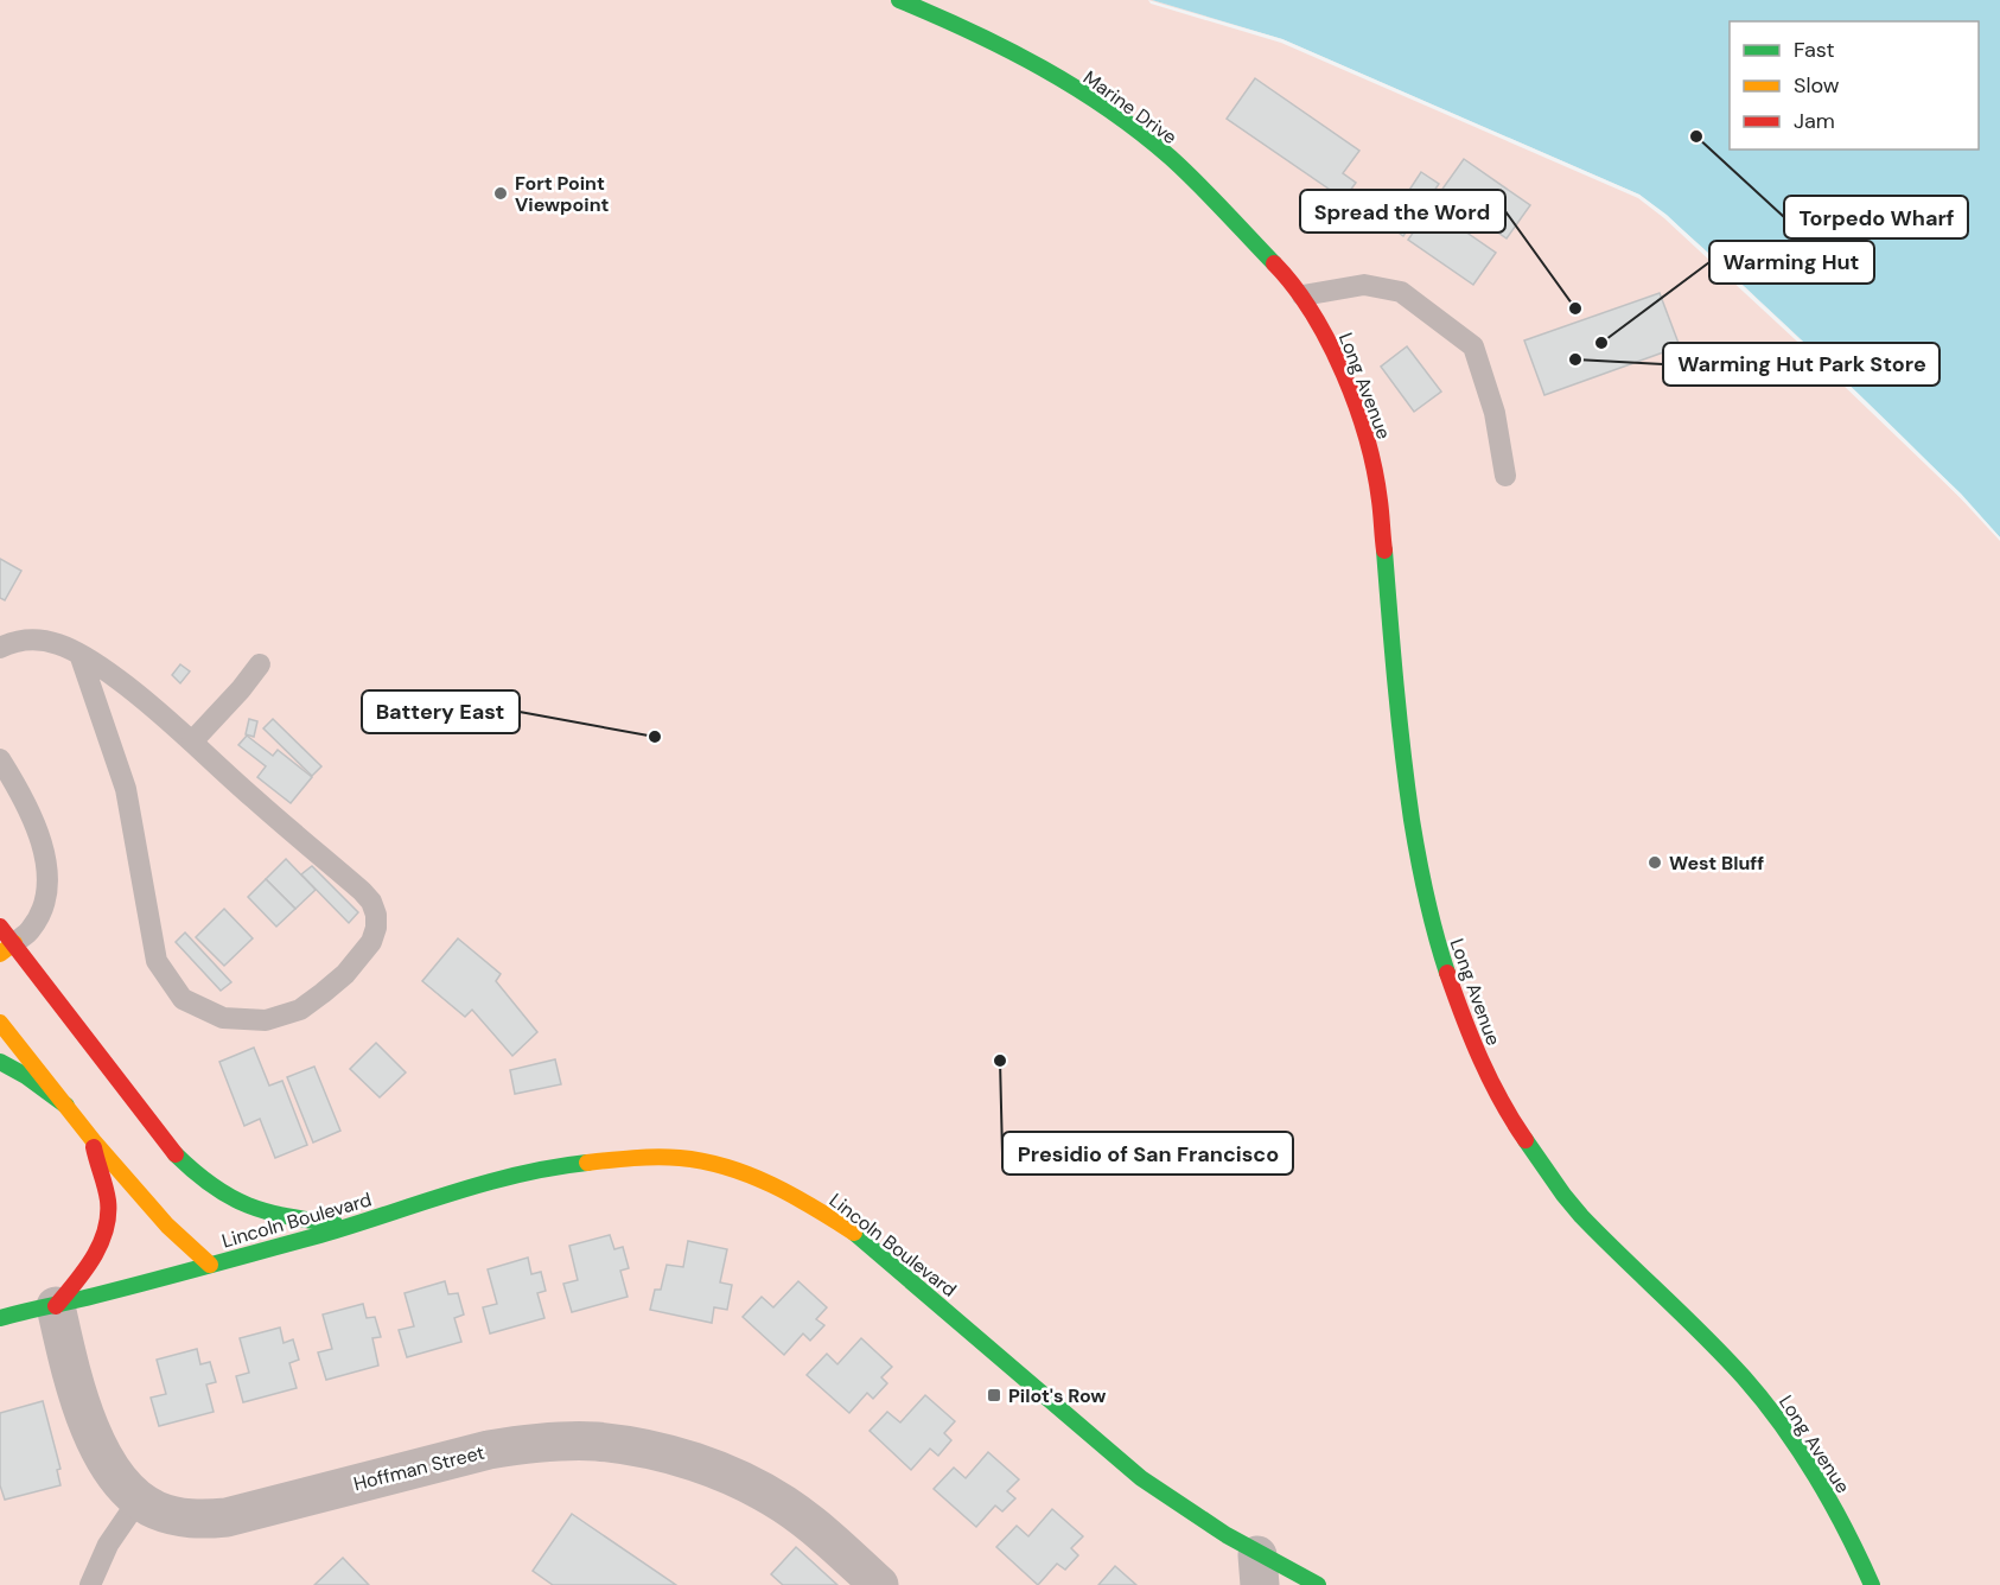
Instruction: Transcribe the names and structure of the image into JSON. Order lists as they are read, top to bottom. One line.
{"streets":{"main road":["Marine Drive","Long Avenue","Lincoln Boulevard"],"street":["Hoffman Street"]},"crossings":[["Marine Drive","Long Avenue"],["Lincoln Boulevard","Hoffman Street"]],"places":{"other":["Torpedo Wharf","Fort Point Viewpoint","Spread the Word","Warming Hut","Warming Hut Park Store","Battery East","West Bluff","Presidio of San Francisco"],"transit":["Pilot's Row"]},"legend":["Fast","Slow","Jam"]}
